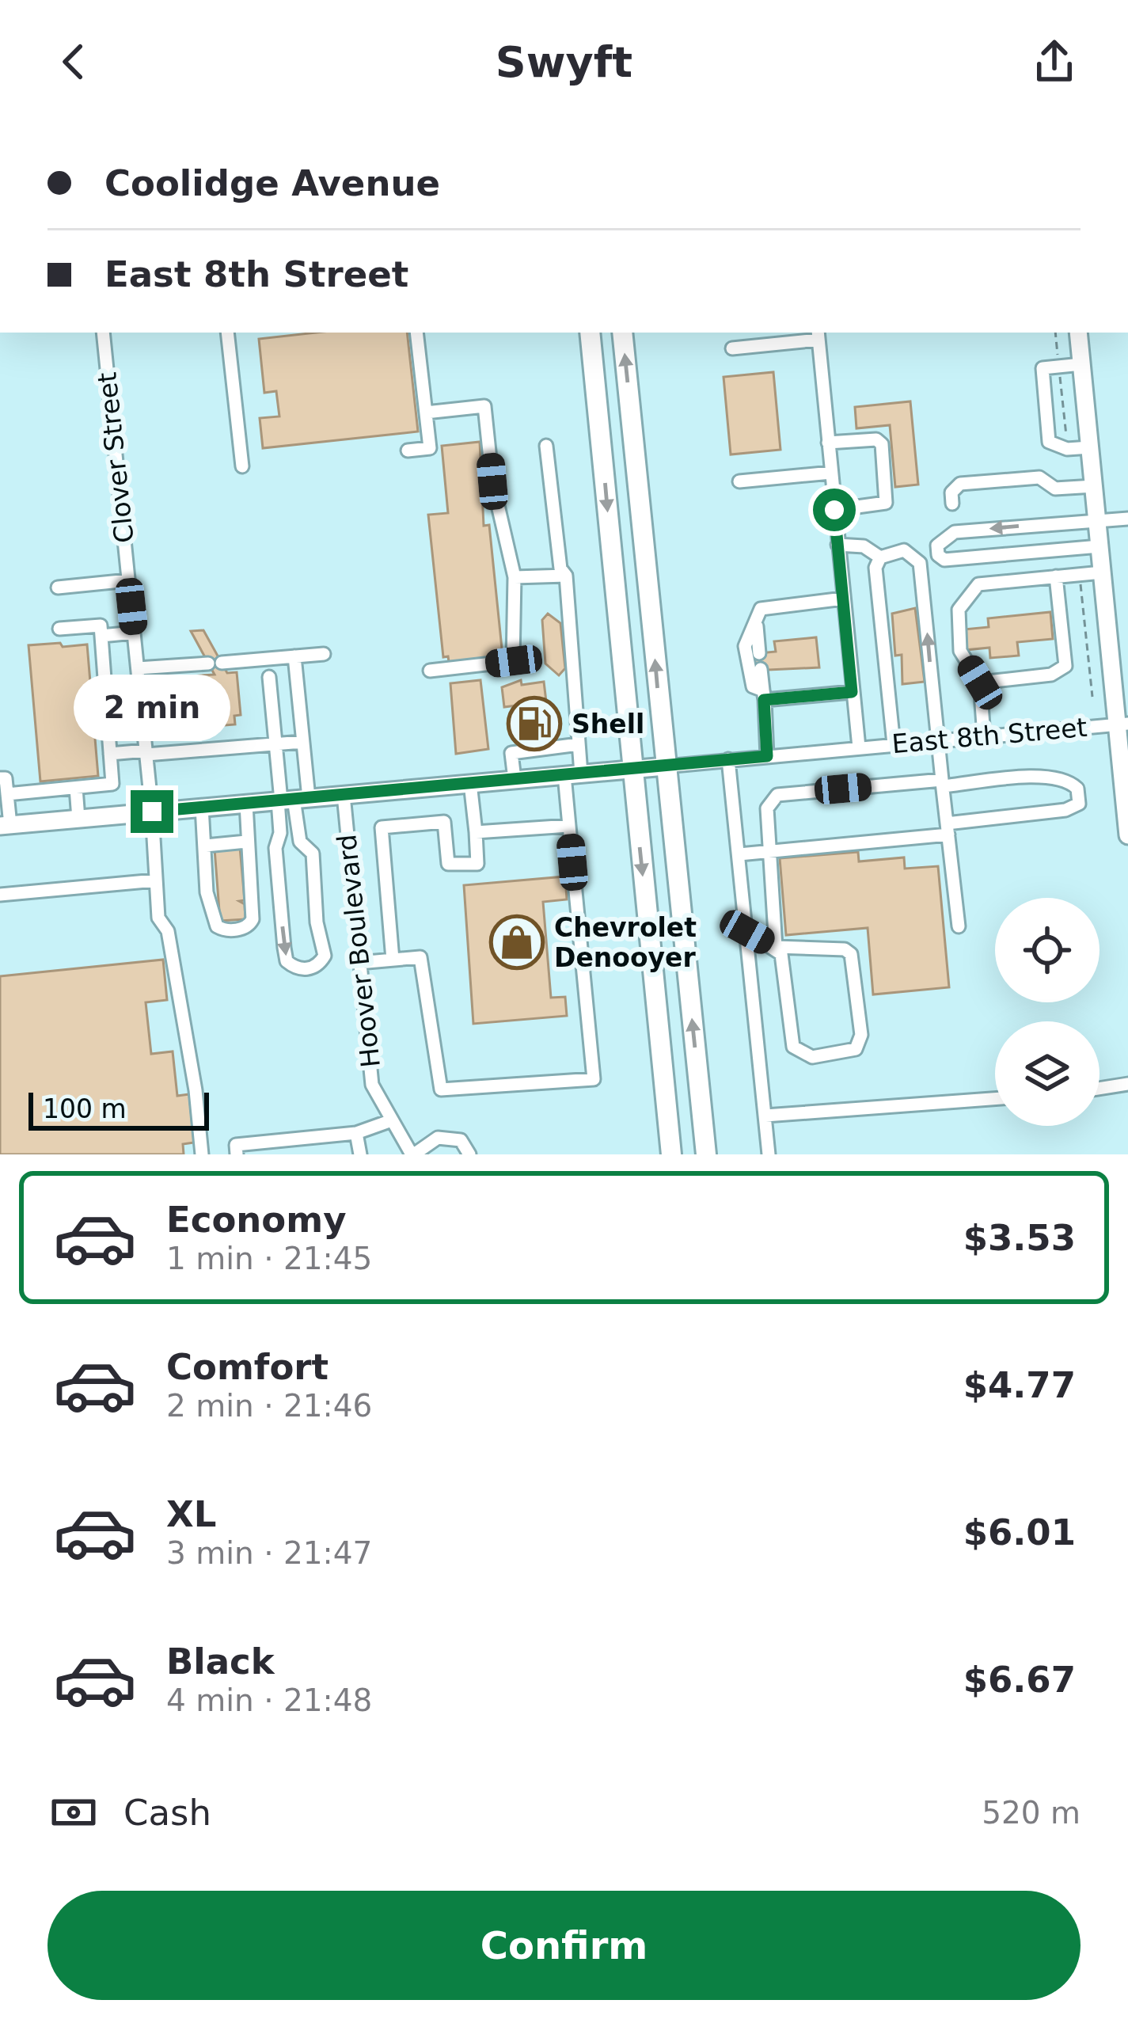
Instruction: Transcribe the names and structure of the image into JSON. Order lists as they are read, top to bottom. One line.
{"streets":{"main road":["East 8th Street"],"street":["Clover Street","Hoover Boulevard"]},"crossings":[["Clover Street","East 8th Street"],["East 8th Street","Hoover Boulevard"]],"places":{"fuel station":["Shell"],"shop":["Chevrolet Denooyer"]},"scale_bar":"100 m","page":{"header":"Swyft","banner":["Coolidge Avenue","East 8th Street"],"bubble":"2 min","scale":"100 m","list":[{"name":"Economy","note":"1 min · 21:45","value":"$3.53"},{"name":"Comfort","note":"2 min · 21:46","value":"$4.77"},{"name":"XL","note":"3 min · 21:47","value":"$6.01"},{"name":"Black","note":"4 min · 21:48","value":"$6.67"}],"pay":["Cash","520 m"],"buttons":"Confirm"}}
